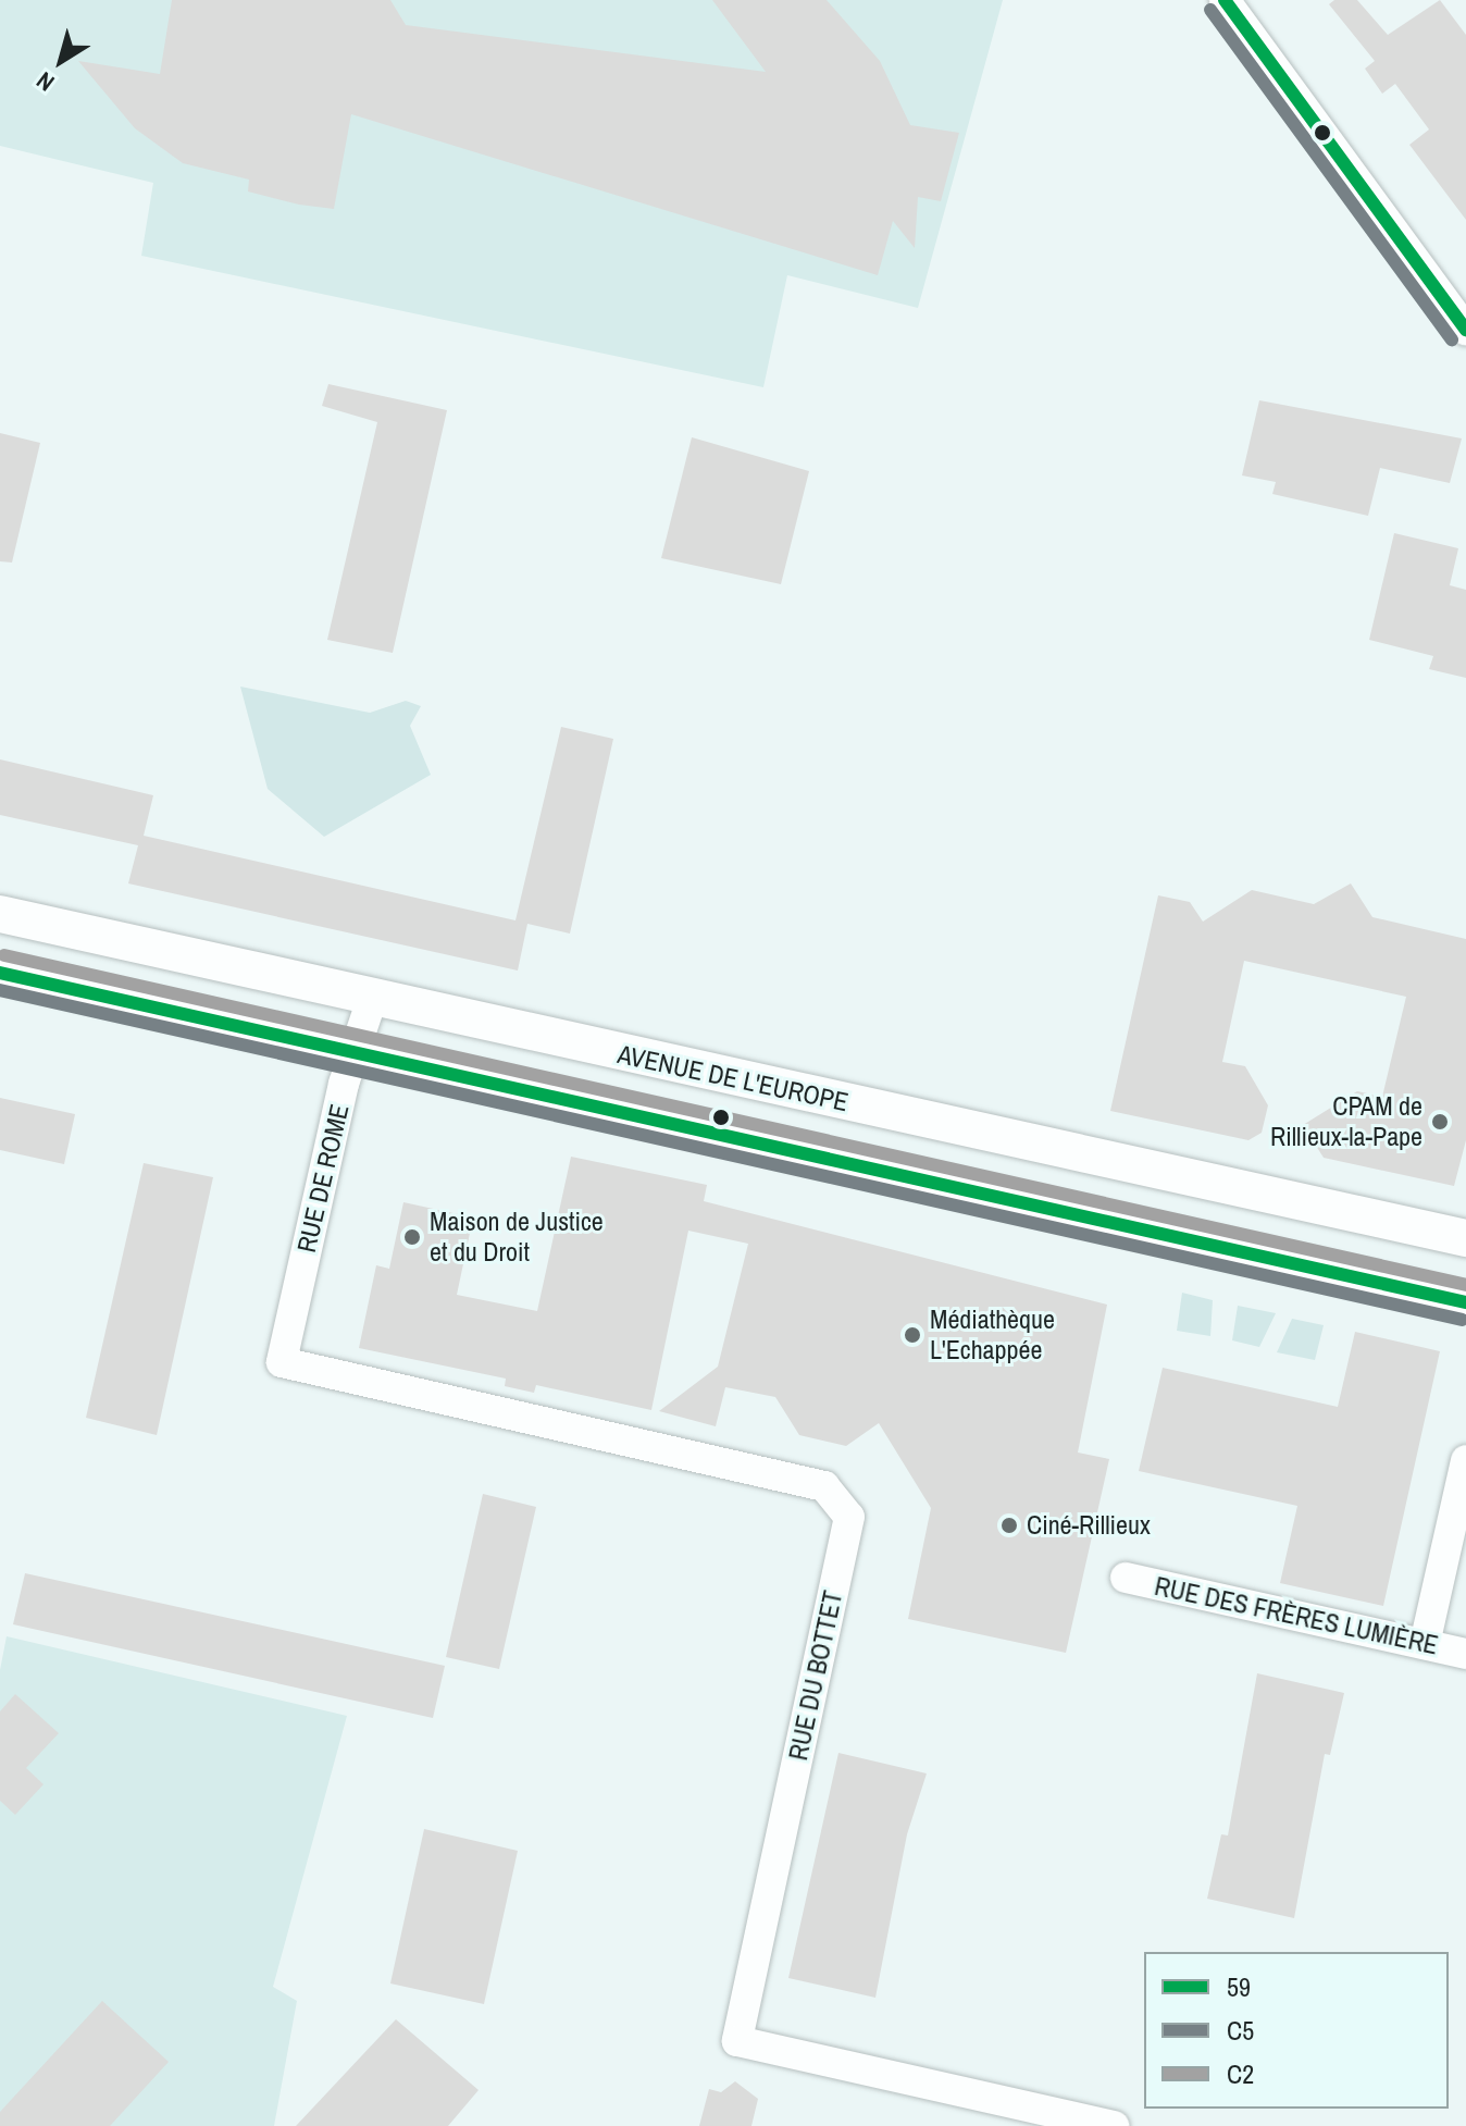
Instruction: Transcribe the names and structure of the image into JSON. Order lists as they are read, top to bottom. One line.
{"streets":{"street":["AVENUE DE L'EUROPE","RUE DE ROME","RUE DES FRÈRES LUMIÈRE","RUE DU BOTTET"]},"crossings":[["AVENUE DE L'EUROPE","RUE DE ROME"],["RUE DE ROME","RUE DU BOTTET"]],"places":["CPAM de Rillieux-la-Pape","Maison de Justice et du Droit","Médiathèque L'Echappée","Ciné-Rillieux"],"lines":["transit line 59","transit line C5","transit line C2"],"legend":["59","C5","C2"],"north":"bottom left"}
